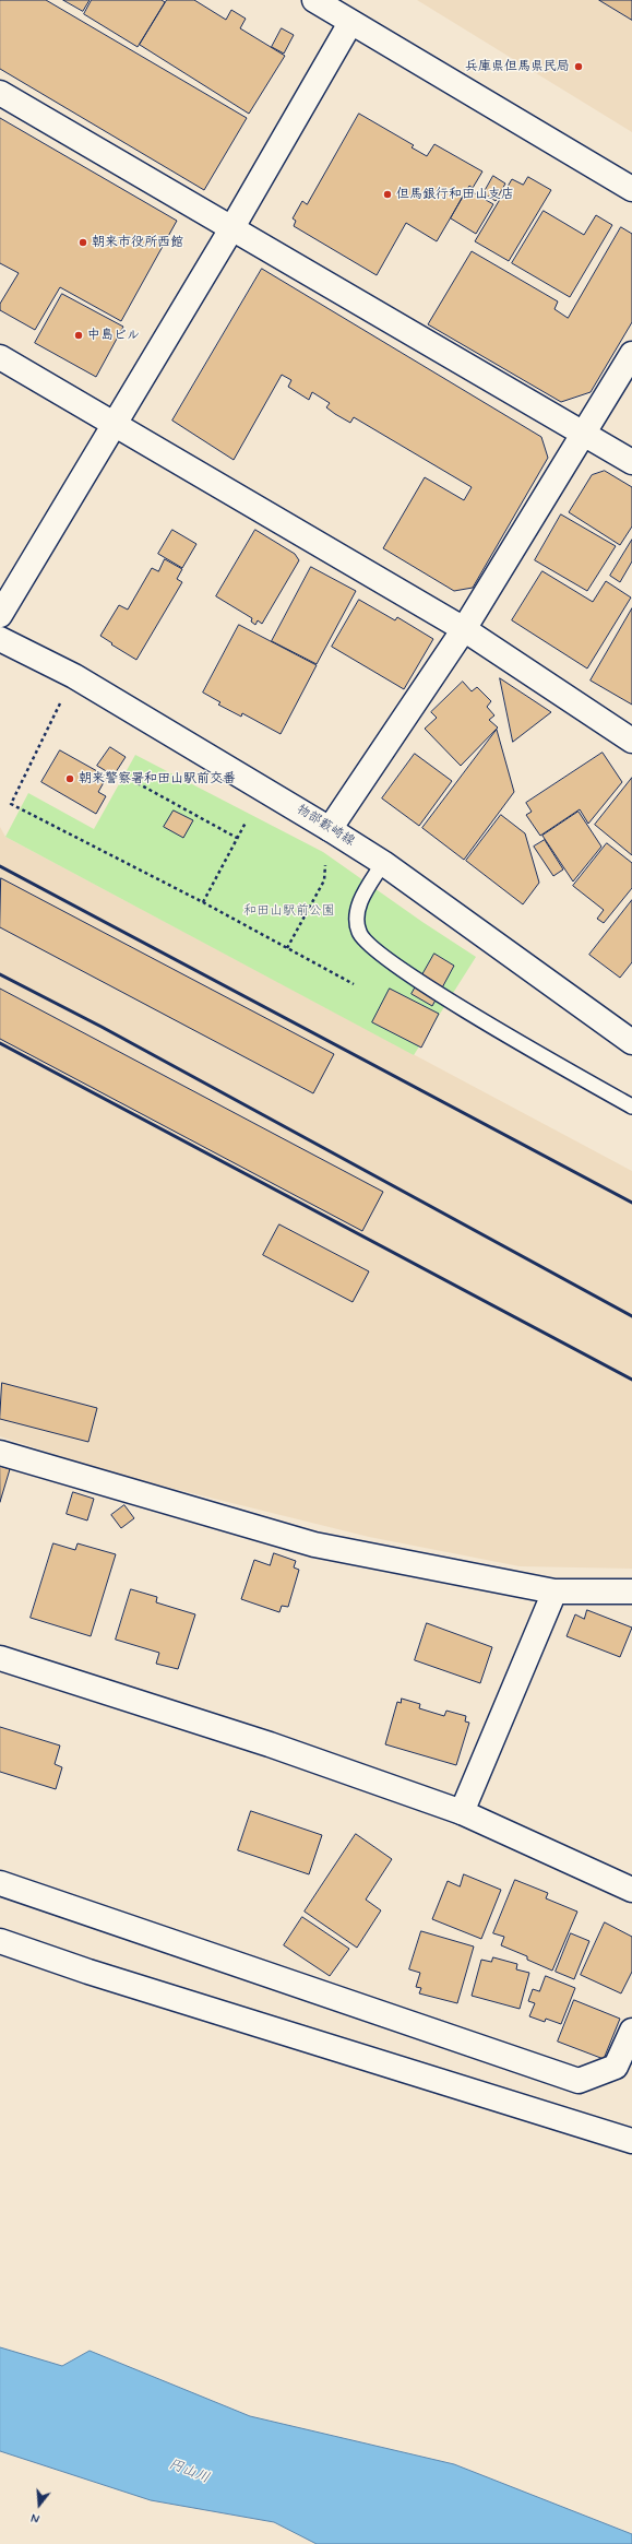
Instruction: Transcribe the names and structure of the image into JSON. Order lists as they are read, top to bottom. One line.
{"streets":{"street":["物部藪崎線"]},"water":["円山川"],"parks":["和田山駅前公園"],"places":["兵庫県但馬県民局","但馬銀行和田山支店","朝来市役所西館","中島ビル","朝来警察署和田山駅前交番"],"north":"bottom"}
